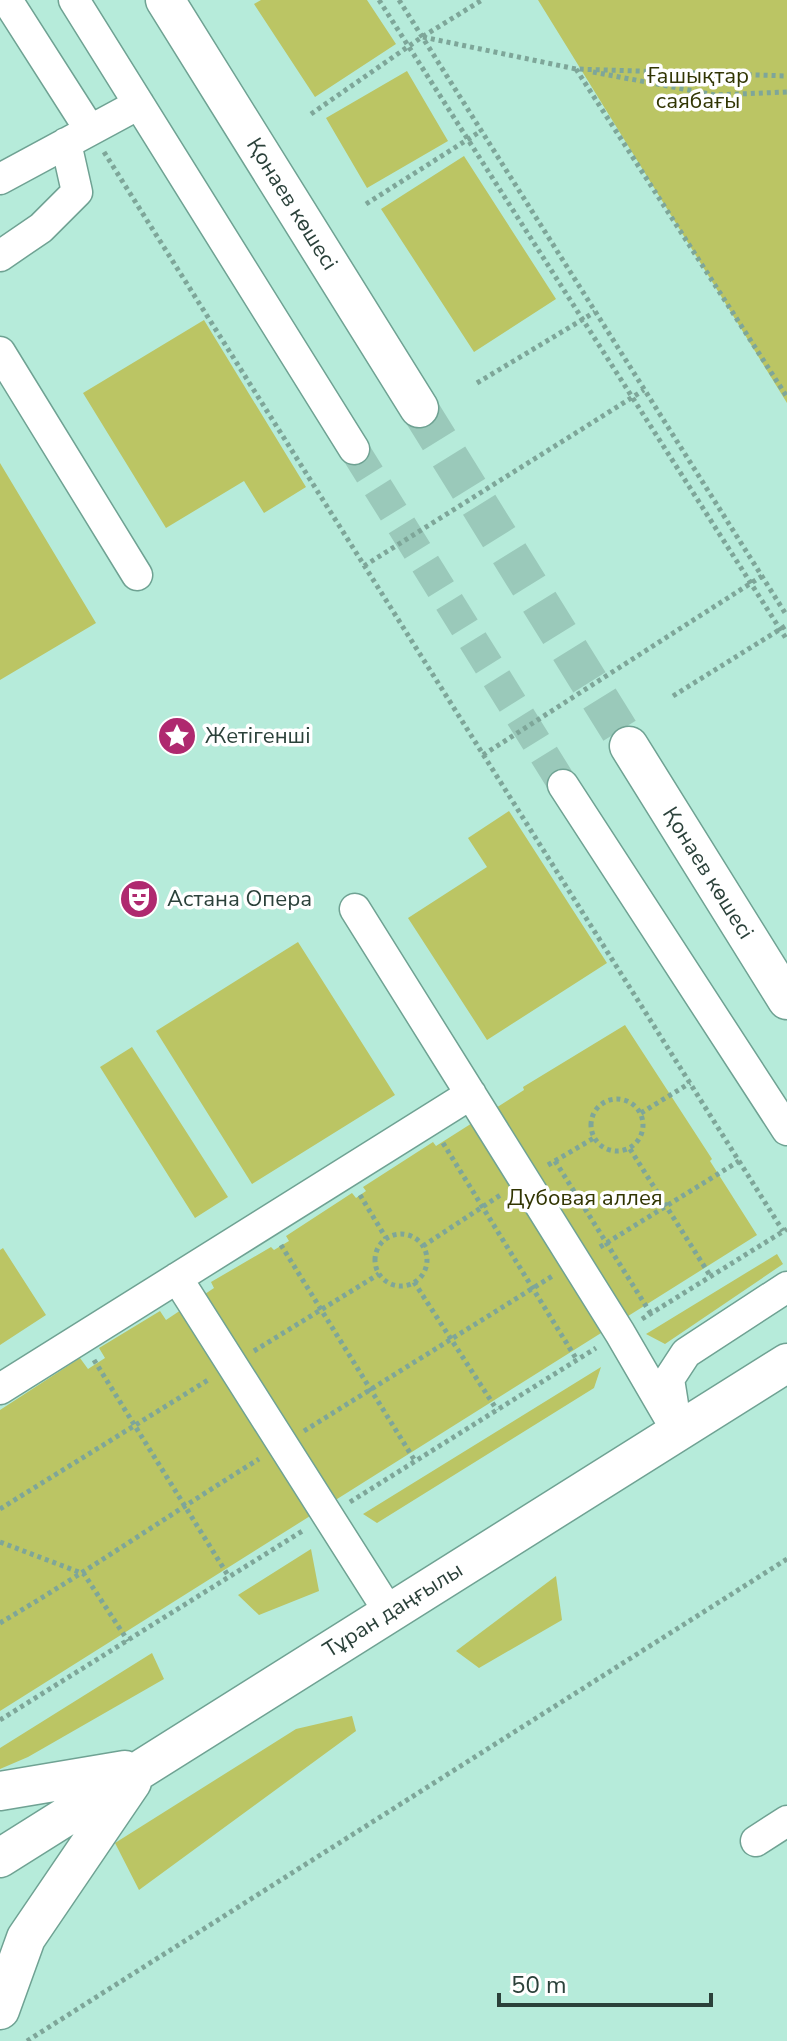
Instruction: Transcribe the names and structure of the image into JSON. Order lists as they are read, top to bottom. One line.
{"streets":{"main road":["Қонаев көшесі","Тұран даңғылы"]},"parks":["Ғашықтар саябағы","Дубовая аллея"],"places":{"place":["Жетігенші"],"theatre":["Астана Опера"]},"scale_bar":"50 m"}
